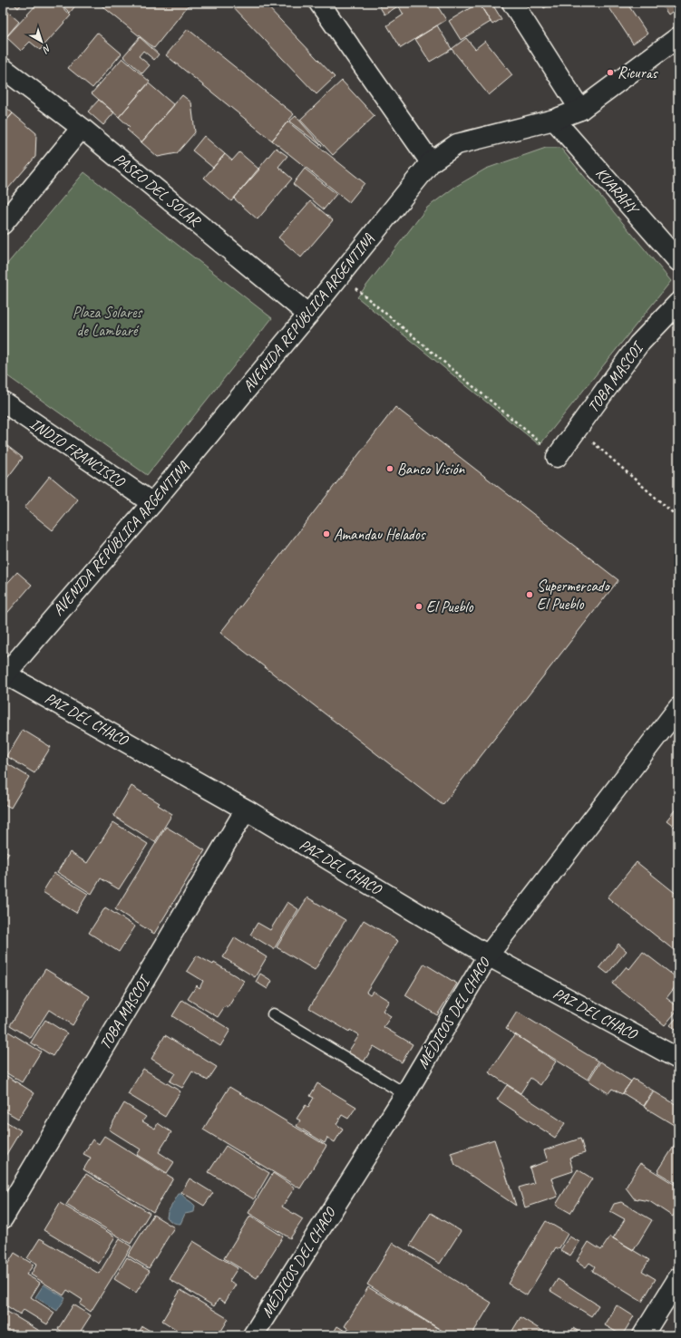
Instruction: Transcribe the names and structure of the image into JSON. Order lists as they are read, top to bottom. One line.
{"streets":{"street":["PASEO DEL SOLAR","KUARAHY","AVENIDA REPÚBLICA ARGENTINA","TOBA MASCOI","INDIO FRANCISCO","PAZ DEL CHACO","MÉDICOS DEL CHACO"]},"crossings":[["PASEO DEL SOLAR","AVENIDA REPÚBLICA ARGENTINA"],["KUARAHY","AVENIDA REPÚBLICA ARGENTINA"],["AVENIDA REPÚBLICA ARGENTINA","INDIO FRANCISCO"],["AVENIDA REPÚBLICA ARGENTINA","PAZ DEL CHACO"],["TOBA MASCOI","PAZ DEL CHACO"],["PAZ DEL CHACO","MÉDICOS DEL CHACO"]],"parks":["Plaza Solares de Lambaré"],"places":["Ricuras","Banco Visión","Amandau Helados","Supermercado El Pueblo","El Pueblo"],"north":"bottom right"}
